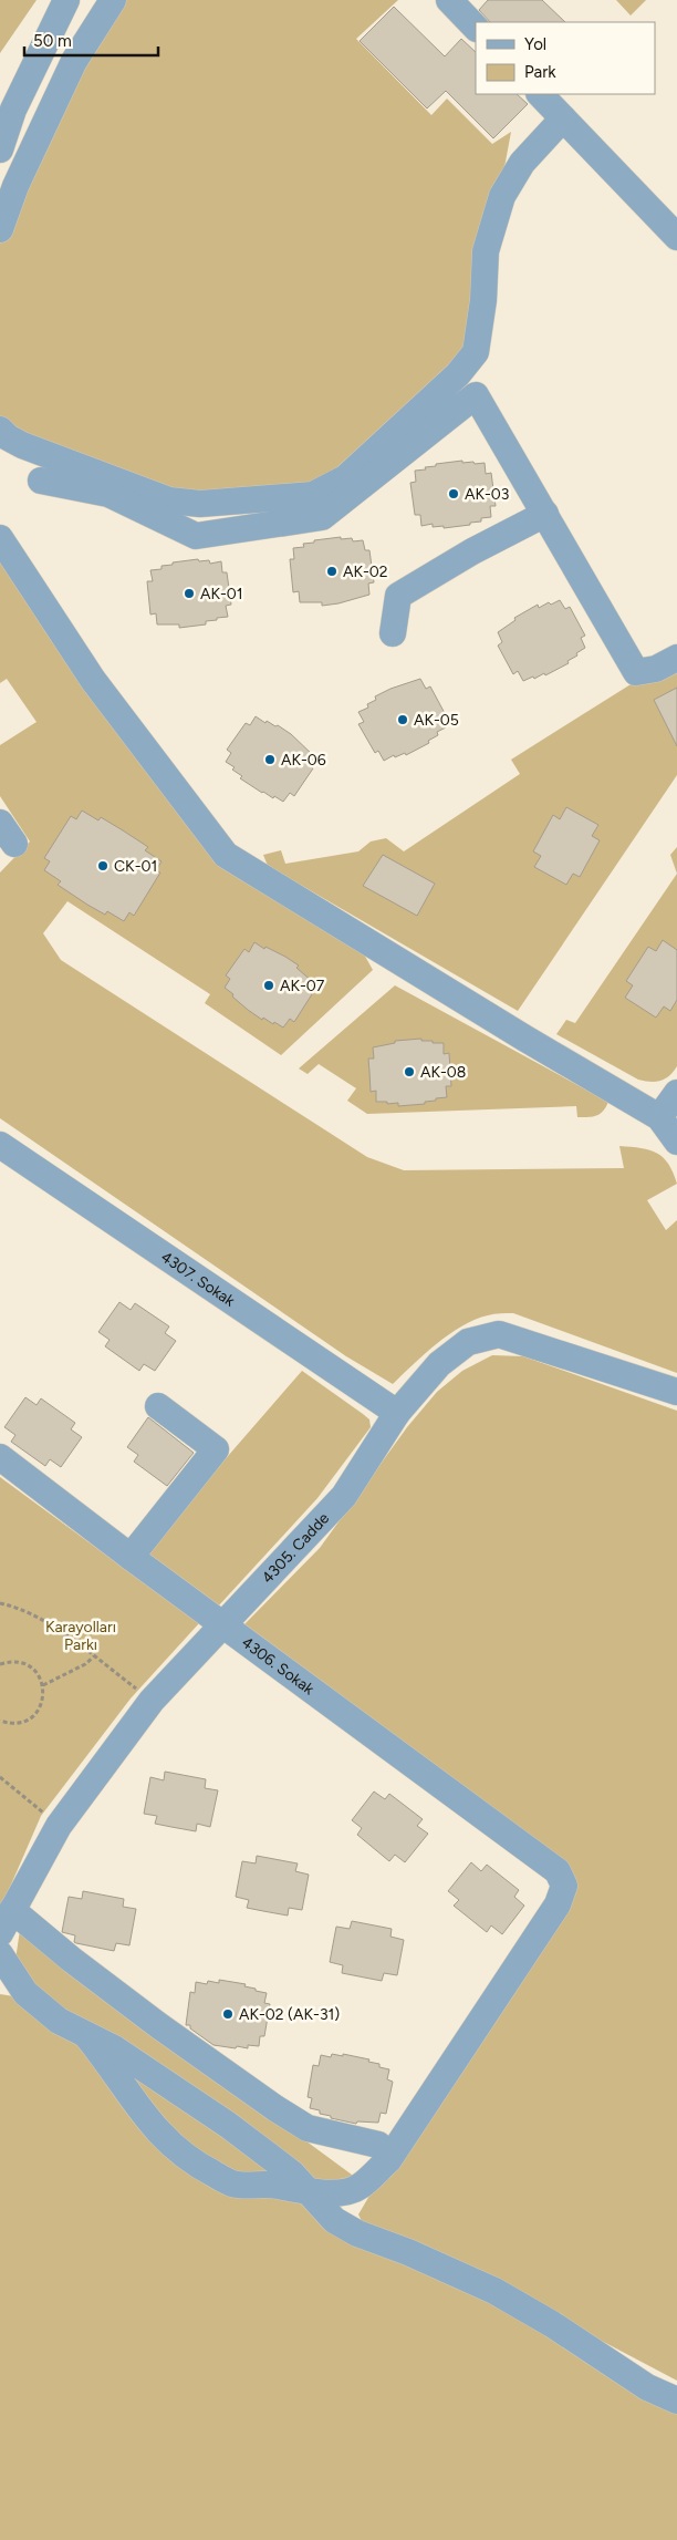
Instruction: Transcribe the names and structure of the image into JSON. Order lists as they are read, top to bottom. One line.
{"streets":{"street":["4307. Sokak","4305. Cadde","4306. Sokak"]},"crossings":[["4307. Sokak","4305. Cadde"],["4305. Cadde","4306. Sokak"]],"parks":["Karayolları Parkı"],"places":["AK-03","AK-02","AK-01","AK-05","AK-06","CK-01","AK-07","AK-08","AK-02 (AK-31)"],"legend":["Yol","Park"],"scale_bar":"50 m"}
